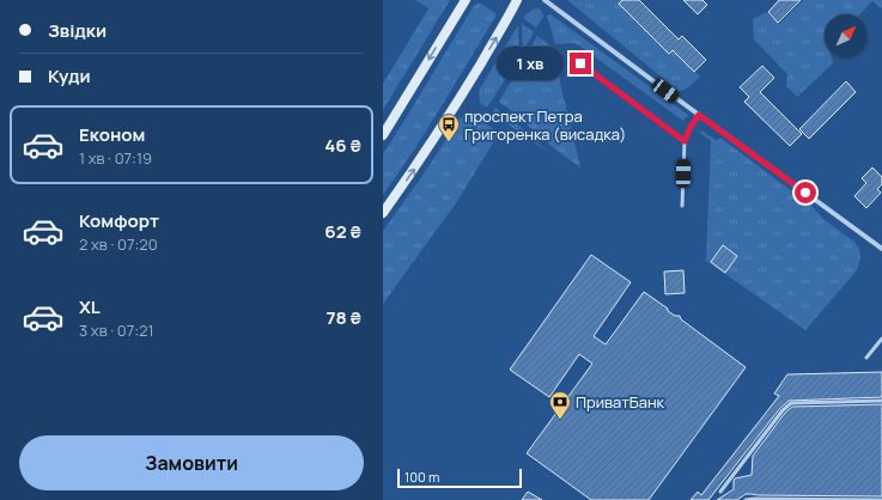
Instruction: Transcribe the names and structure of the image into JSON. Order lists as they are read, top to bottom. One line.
{"places":{"bus stop":["проспект Петра Григоренка (висадка)"],"bank":["ПриватБанк"]},"scale_bar":"100 m","north":"top right","page":{"banner":["Звідки","Куди"],"bubble":"1 хв","list":[{"name":"Економ","note":"1 хв · 07:19","value":"46 ₴"},{"name":"Комфорт","note":"2 хв · 07:20","value":"62 ₴"},{"name":"XL","note":"3 хв · 07:21","value":"78 ₴"}],"buttons":"Замовити","scale":"100 m"}}
